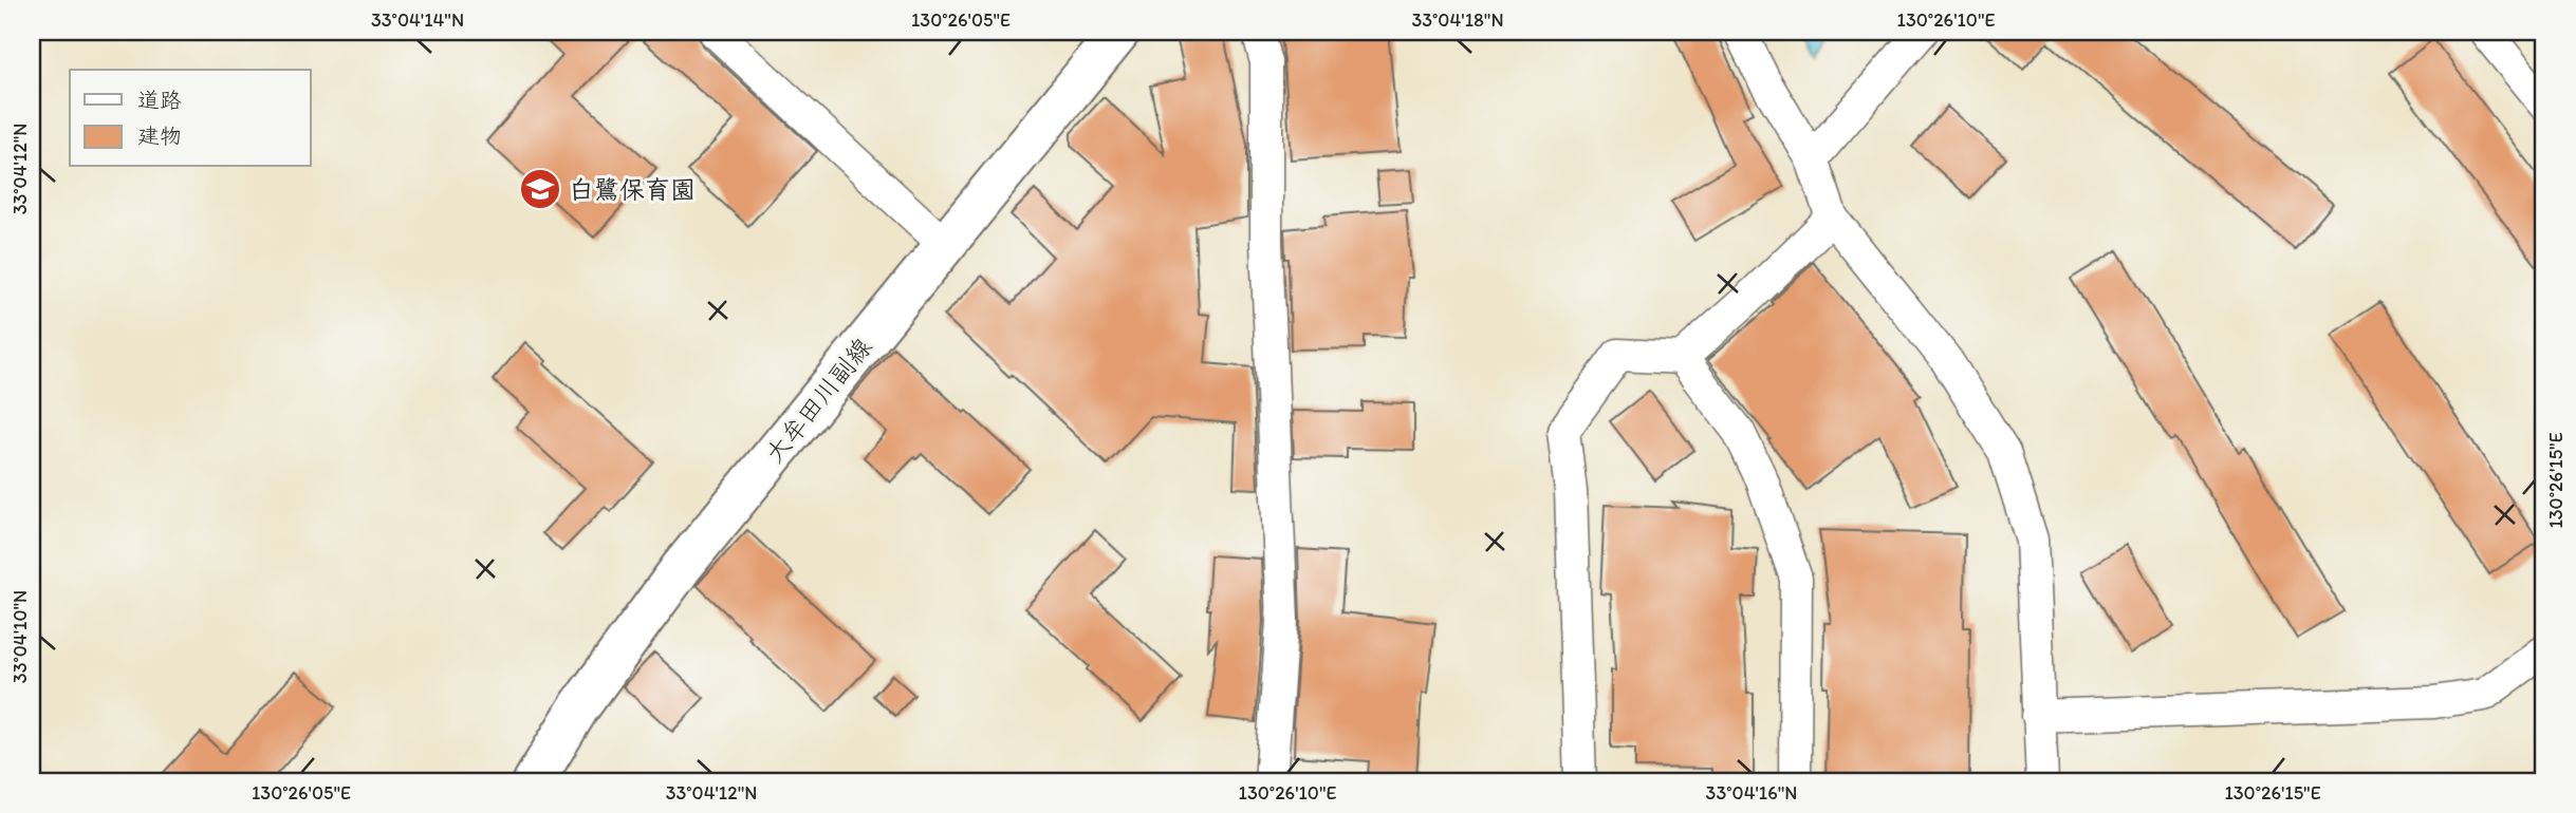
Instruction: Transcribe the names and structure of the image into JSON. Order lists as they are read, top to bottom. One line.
{"streets":{"main road":["大牟田川副線"]},"places":{"school or university":["白鷺保育園"]},"legend":["道路","建物"],"coordinates":["33°04'14\"N","130°26'05\"E","33°04'18\"N","130°26'10\"E","33°04'12\"N","130°26'15\"E","33°04'10\"N","33°04'16\"N"]}
